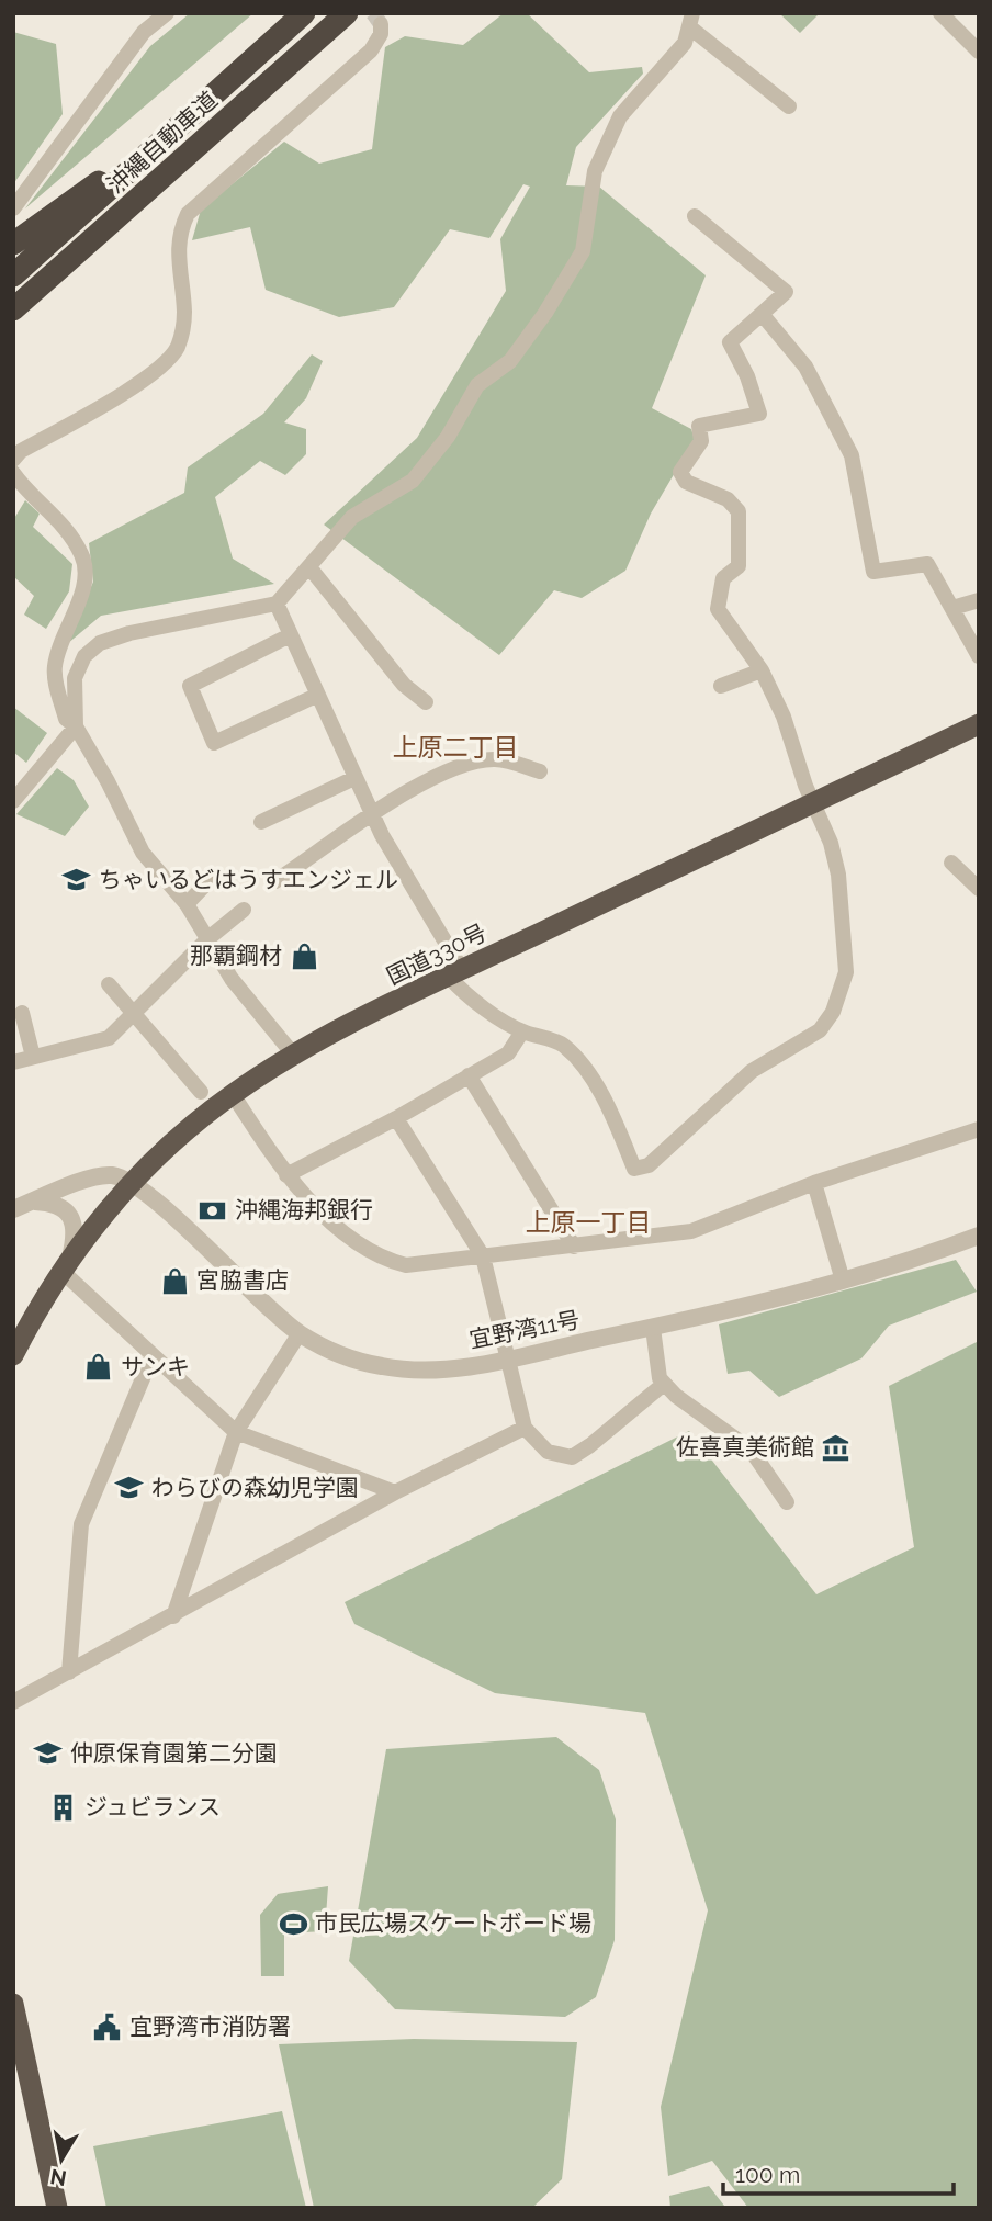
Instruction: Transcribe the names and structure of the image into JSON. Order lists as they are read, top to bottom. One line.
{"streets":{"highway":["沖縄自動車道","国道330号"],"street":["宜野湾11号"]},"crossings":[["国道330号","宜野湾11号"]],"districts":["上原二丁目","上原一丁目"],"places":{"school or university":["ちゃいるどはうすエンジェル","わらびの森幼児学園","仲原保育園第二分園"],"shop":["那覇鋼材","宮脇書店","サンキ"],"bank":["沖縄海邦銀行"],"museum":["佐喜真美術館"],"building":["ジュビランス"],"sports":["市民広場スケートボード場"],"public building":["宜野湾市消防署"]},"scale_bar":"100 m","north":"bottom"}
